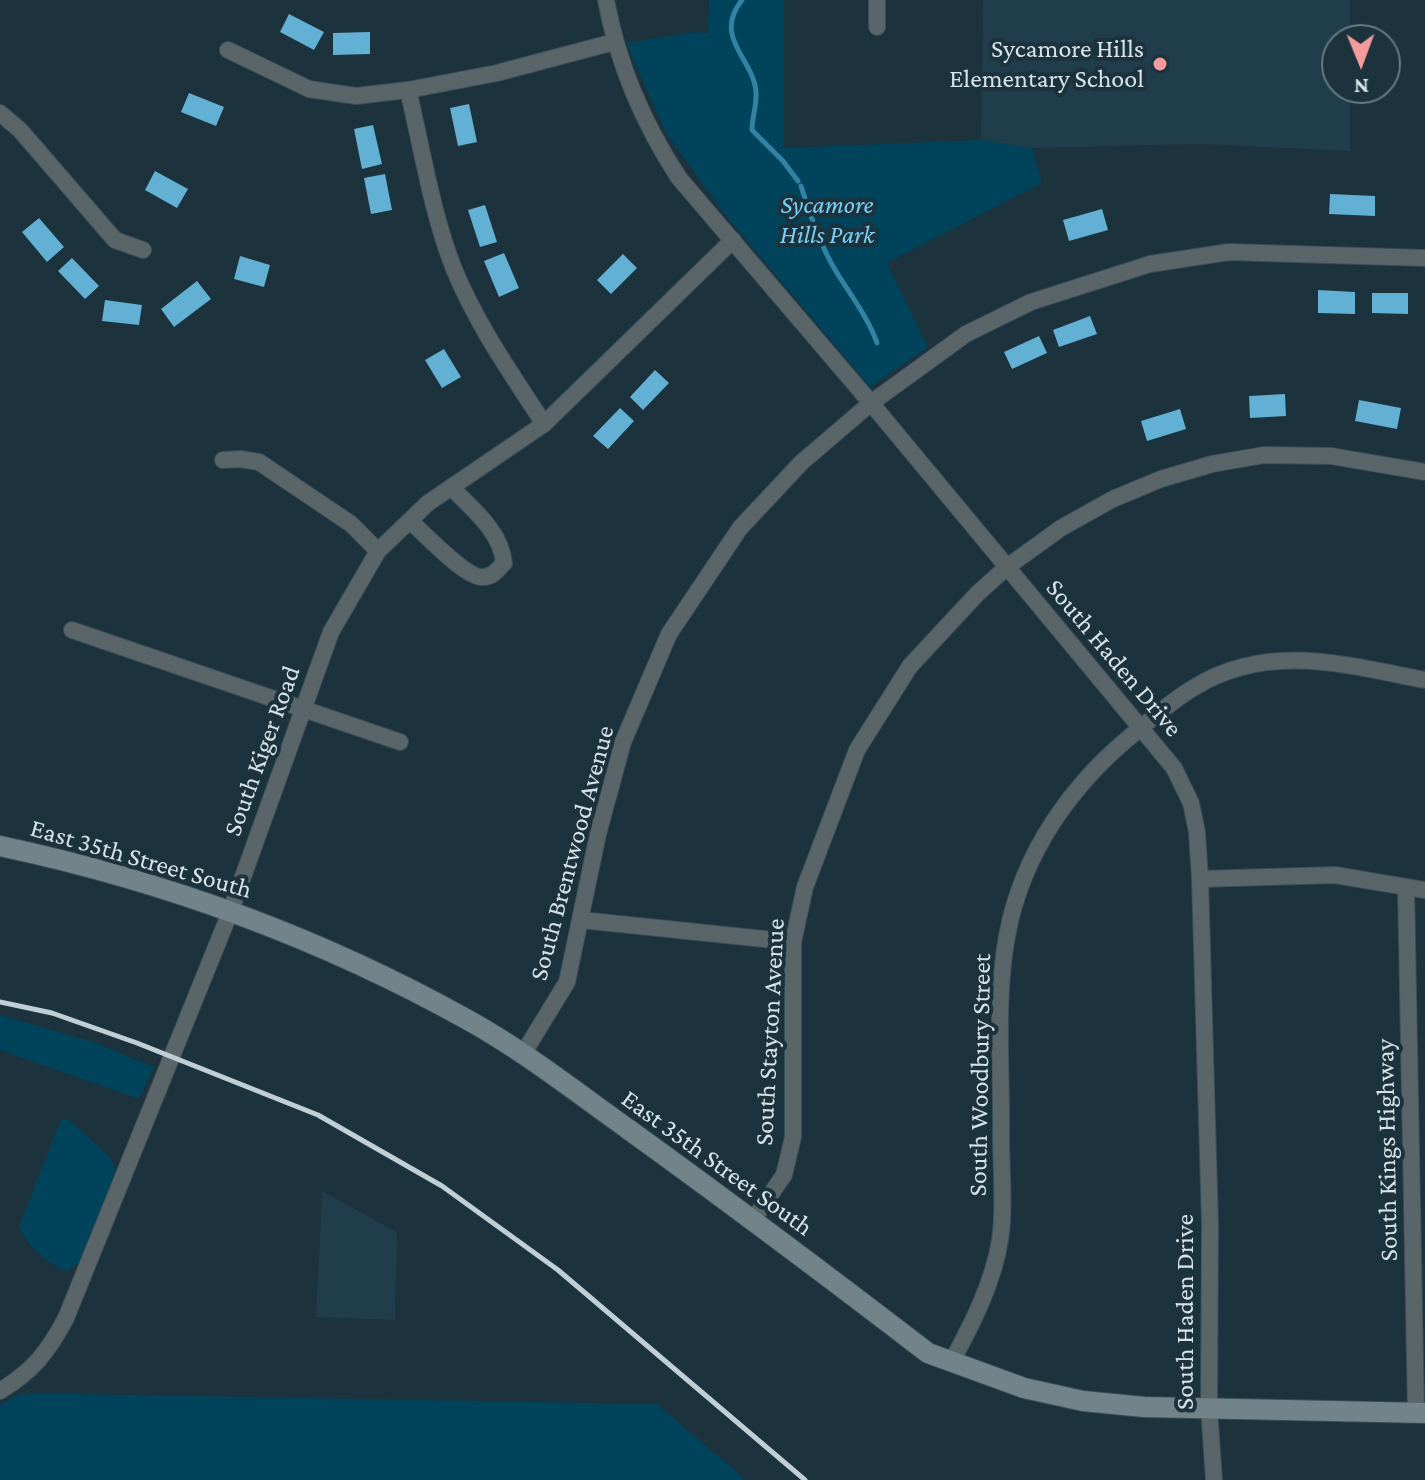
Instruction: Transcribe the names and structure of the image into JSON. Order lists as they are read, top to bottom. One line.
{"streets":{"main road":["East 35th Street South"],"street":["South Haden Drive","South Kiger Road","South Brentwood Avenue","South Stayton Avenue","South Woodbury Street","South Kings Highway"]},"crossings":[["South Haden Drive","South Kiger Road"],["South Haden Drive","South Brentwood Avenue"],["South Haden Drive","East 35th Street South"],["South Haden Drive","South Stayton Avenue"],["South Haden Drive","South Woodbury Street"],["South Kiger Road","East 35th Street South"],["South Brentwood Avenue","East 35th Street South"],["East 35th Street South","South Stayton Avenue"],["East 35th Street South","South Woodbury Street"],["East 35th Street South","South Kings Highway"]],"parks":["Sycamore Hills Park"],"places":["Sycamore Hills Elementary School"],"north":"bottom"}
